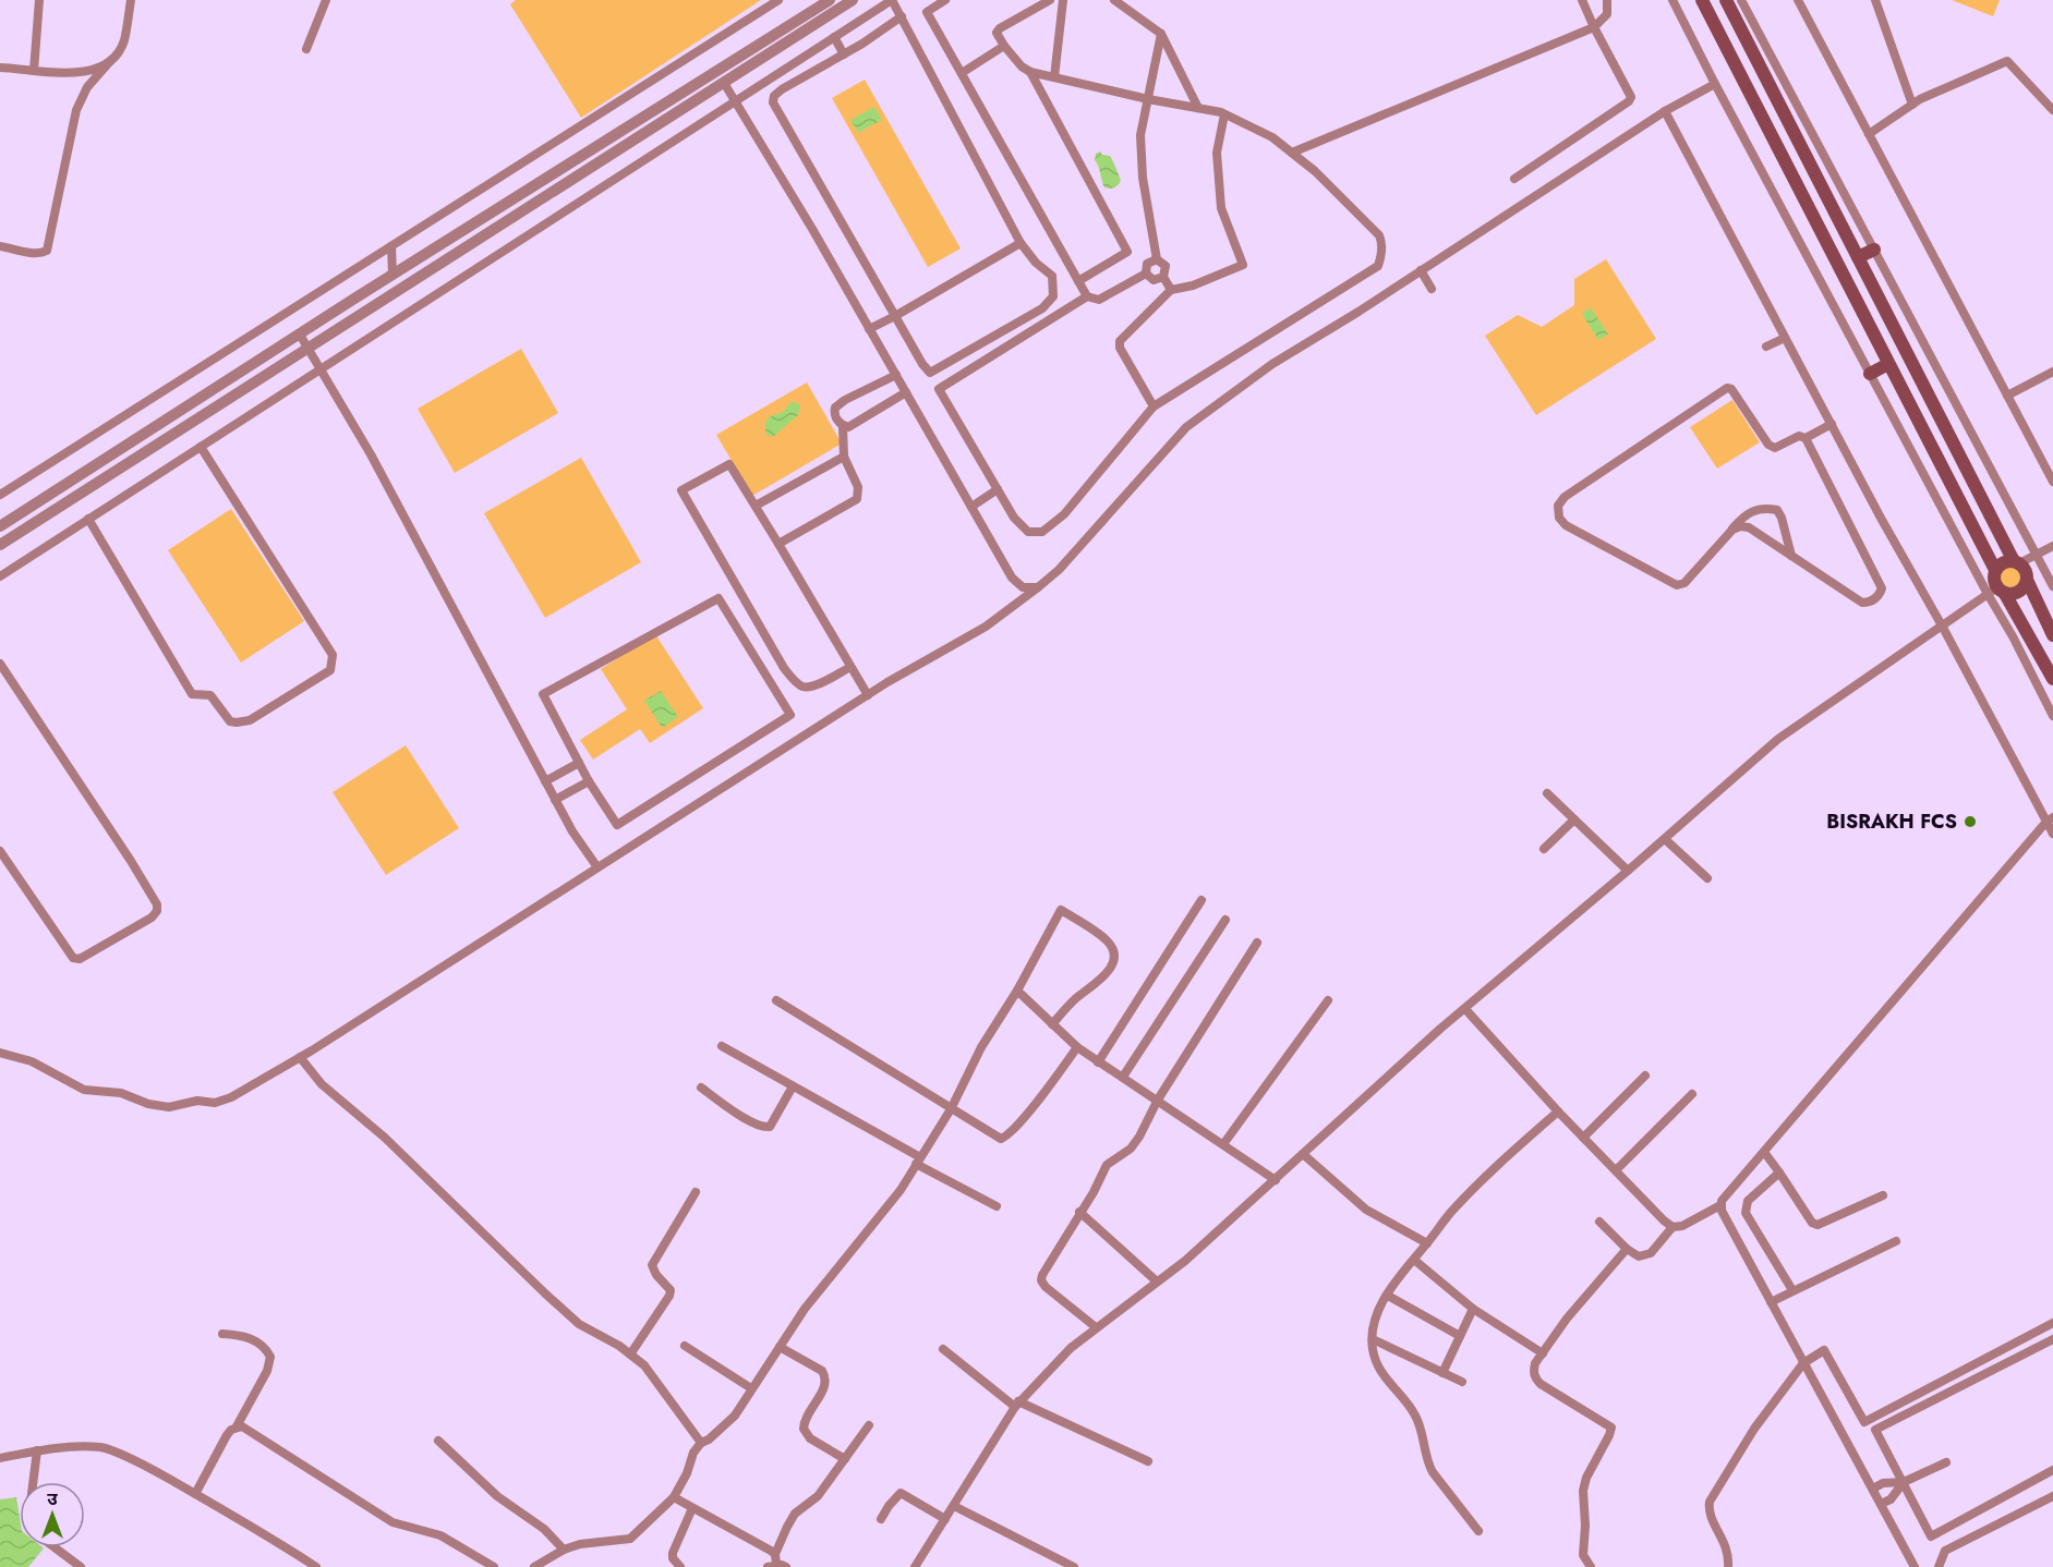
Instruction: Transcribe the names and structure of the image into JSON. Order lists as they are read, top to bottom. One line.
{"places":["BISRAKH FCS"],"north":"top"}
